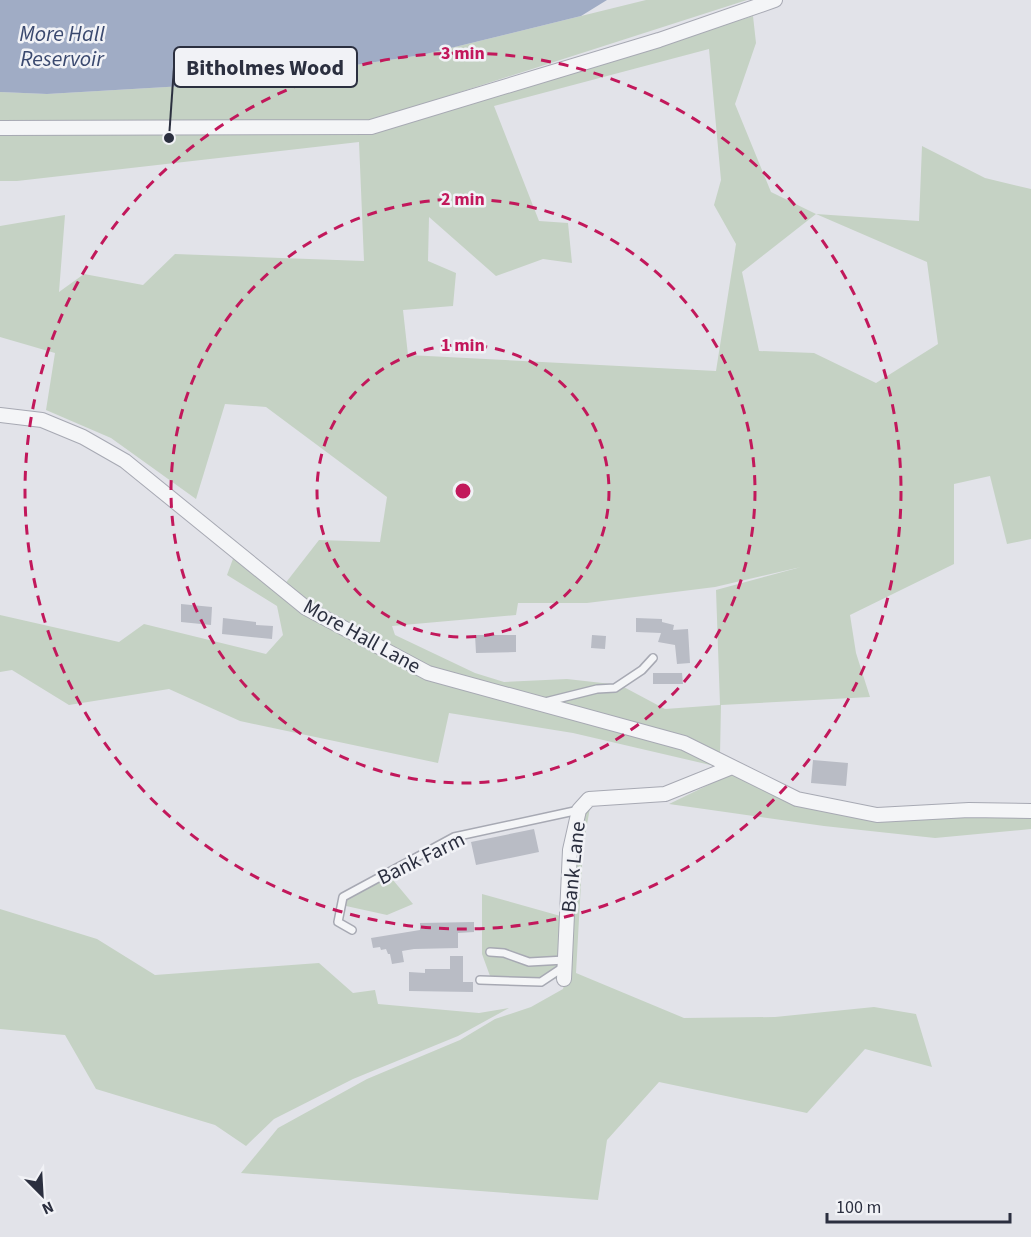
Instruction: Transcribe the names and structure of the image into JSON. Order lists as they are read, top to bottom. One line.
{"streets":{"street":["More Hall Lane","Bank Lane"],"lane":["Bank Farm"]},"crossings":[["More Hall Lane","Bank Lane"],["Bank Farm","Bank Lane"]],"water":["More Hall Reservoir"],"places":["Bitholmes Wood"],"scale_bar":"100 m","north":"bottom right","rings":["3 min","2 min","1 min"]}
